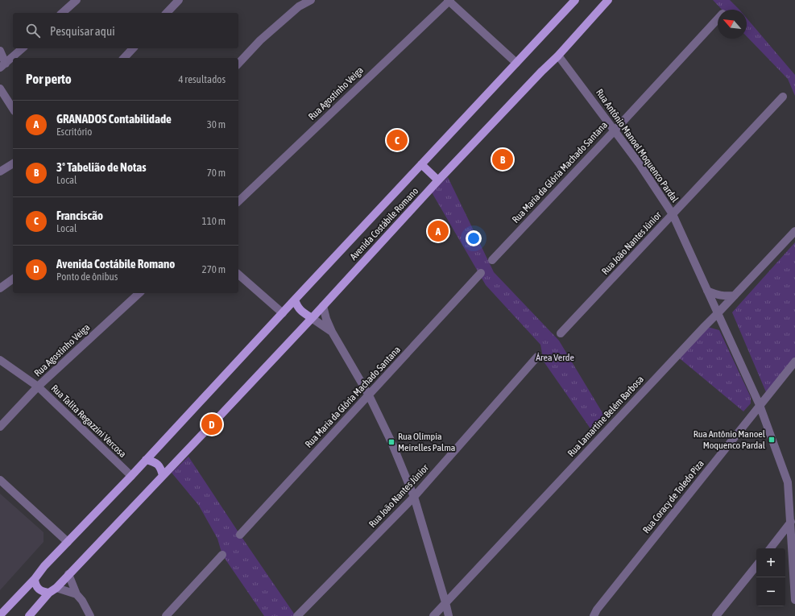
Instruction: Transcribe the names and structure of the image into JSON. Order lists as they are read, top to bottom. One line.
{"streets":{"main road":["Avenida Costábile Romano"],"street":["Rua Agostinho Veiga","Rua Antônio Manoel Moquenco Pardal","Rua Maria da Glória Machado Santana","Rua João Nantes Júnior","Rua Lamartine Belém Barbosa","Rua Talita Regazzini Vercosa","Rua Coracy de Toledo Piza"]},"crossings":[["Rua Agostinho Veiga","Rua Talita Regazzini Vercosa"],["Rua Antônio Manoel Moquenco Pardal","Rua Maria da Glória Machado Santana"],["Rua Antônio Manoel Moquenco Pardal","Avenida Costábile Romano"],["Rua Antônio Manoel Moquenco Pardal","Rua João Nantes Júnior"],["Rua Antônio Manoel Moquenco Pardal","Rua Lamartine Belém Barbosa"],["Rua Antônio Manoel Moquenco Pardal","Rua Coracy de Toledo Piza"],["Avenida Costábile Romano","Rua Talita Regazzini Vercosa"]],"parks":["Área Verde"],"places":{"transit":["Rua Antônio Manoel Moquenco Pardal","Rua Olímpia Meirelles Palma"]},"north":"top left","page":{"search":"Pesquisar aqui","heading":["Por perto","4 resultados"],"list":[{"mark":"A","name":"GRANADOS Contabilidade","note":"Escritório","value":"30 m"},{"mark":"B","name":"3º Tabelião de Notas","note":"Local","value":"70 m"},{"mark":"C","name":"Franciscão","note":"Local","value":"110 m"},{"mark":"D","name":"Avenida Costábile Romano","note":"Ponto de ônibus","value":"270 m"}],"pins":["C","B","A","D"],"map_buttons":["+","−"]}}
